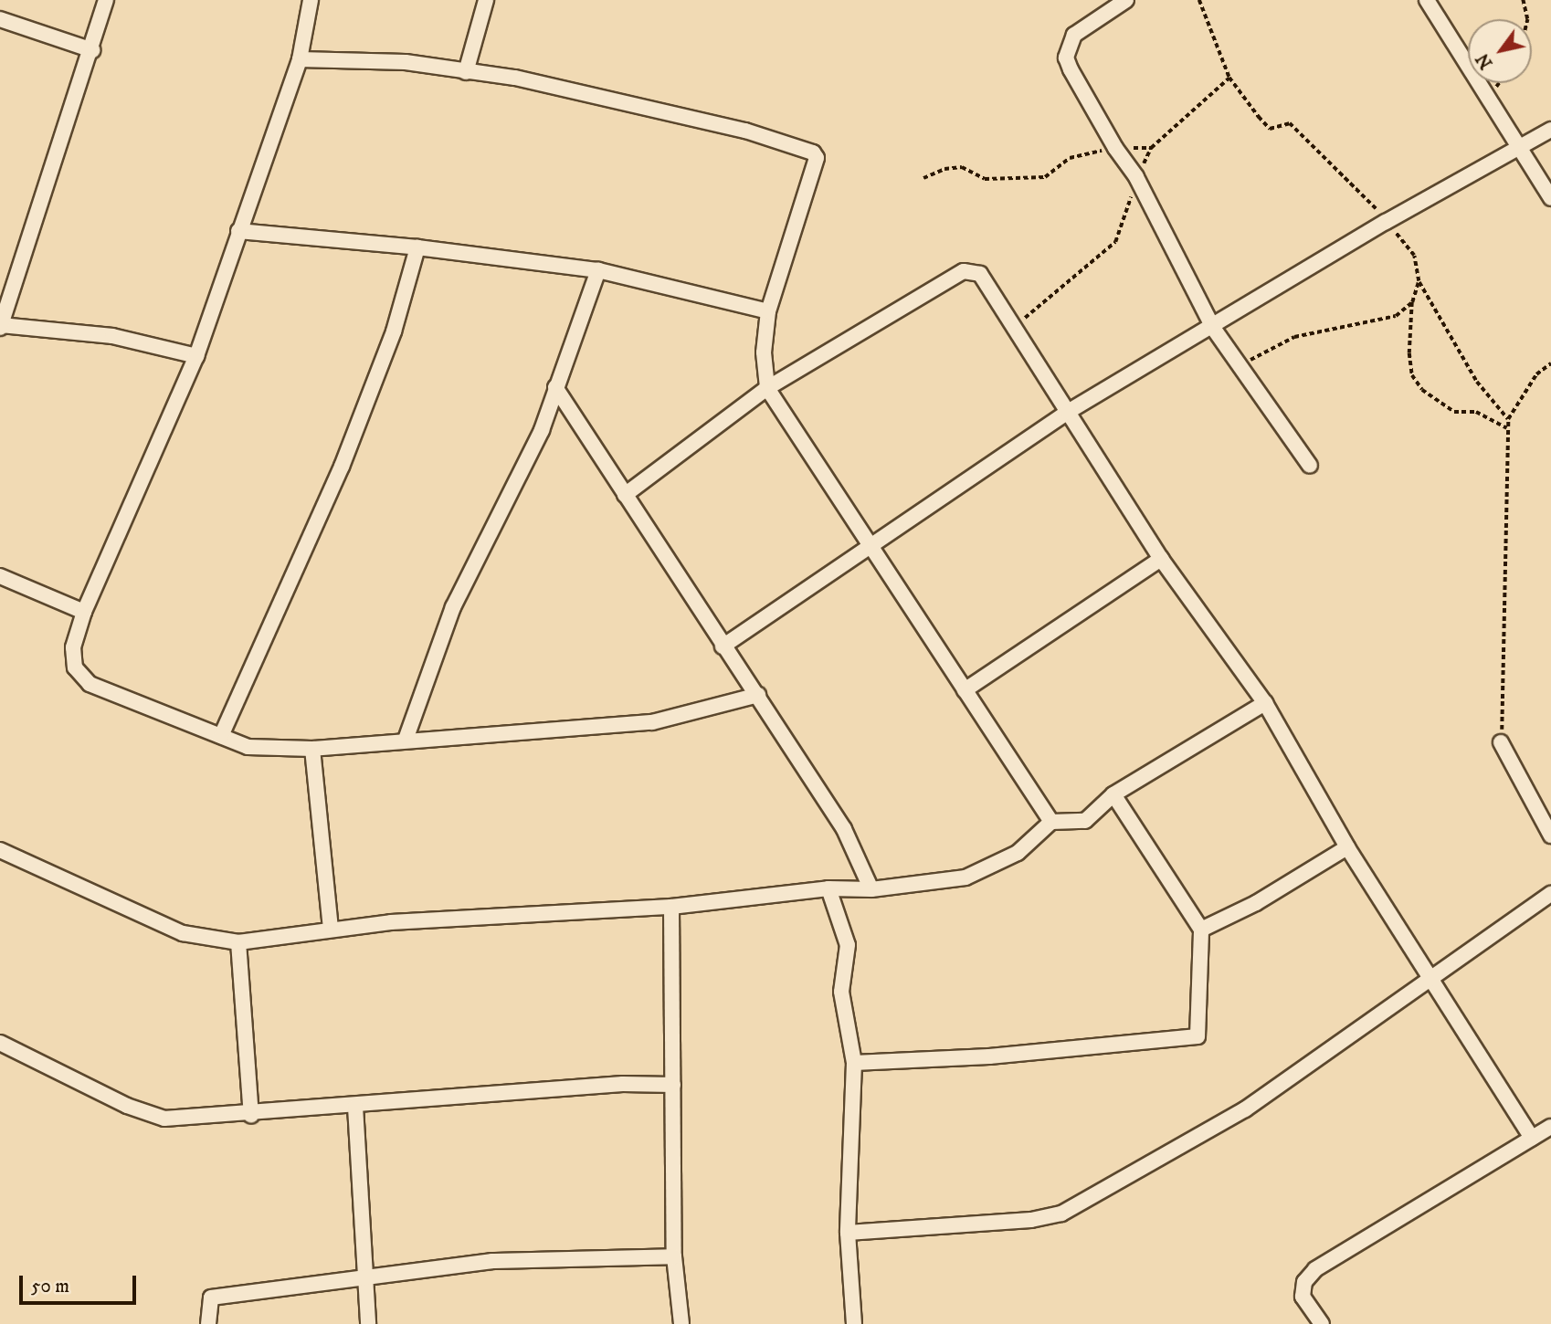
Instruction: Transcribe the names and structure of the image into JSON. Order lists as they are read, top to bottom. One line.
{"scale_bar":"50 m","north":"bottom left"}
